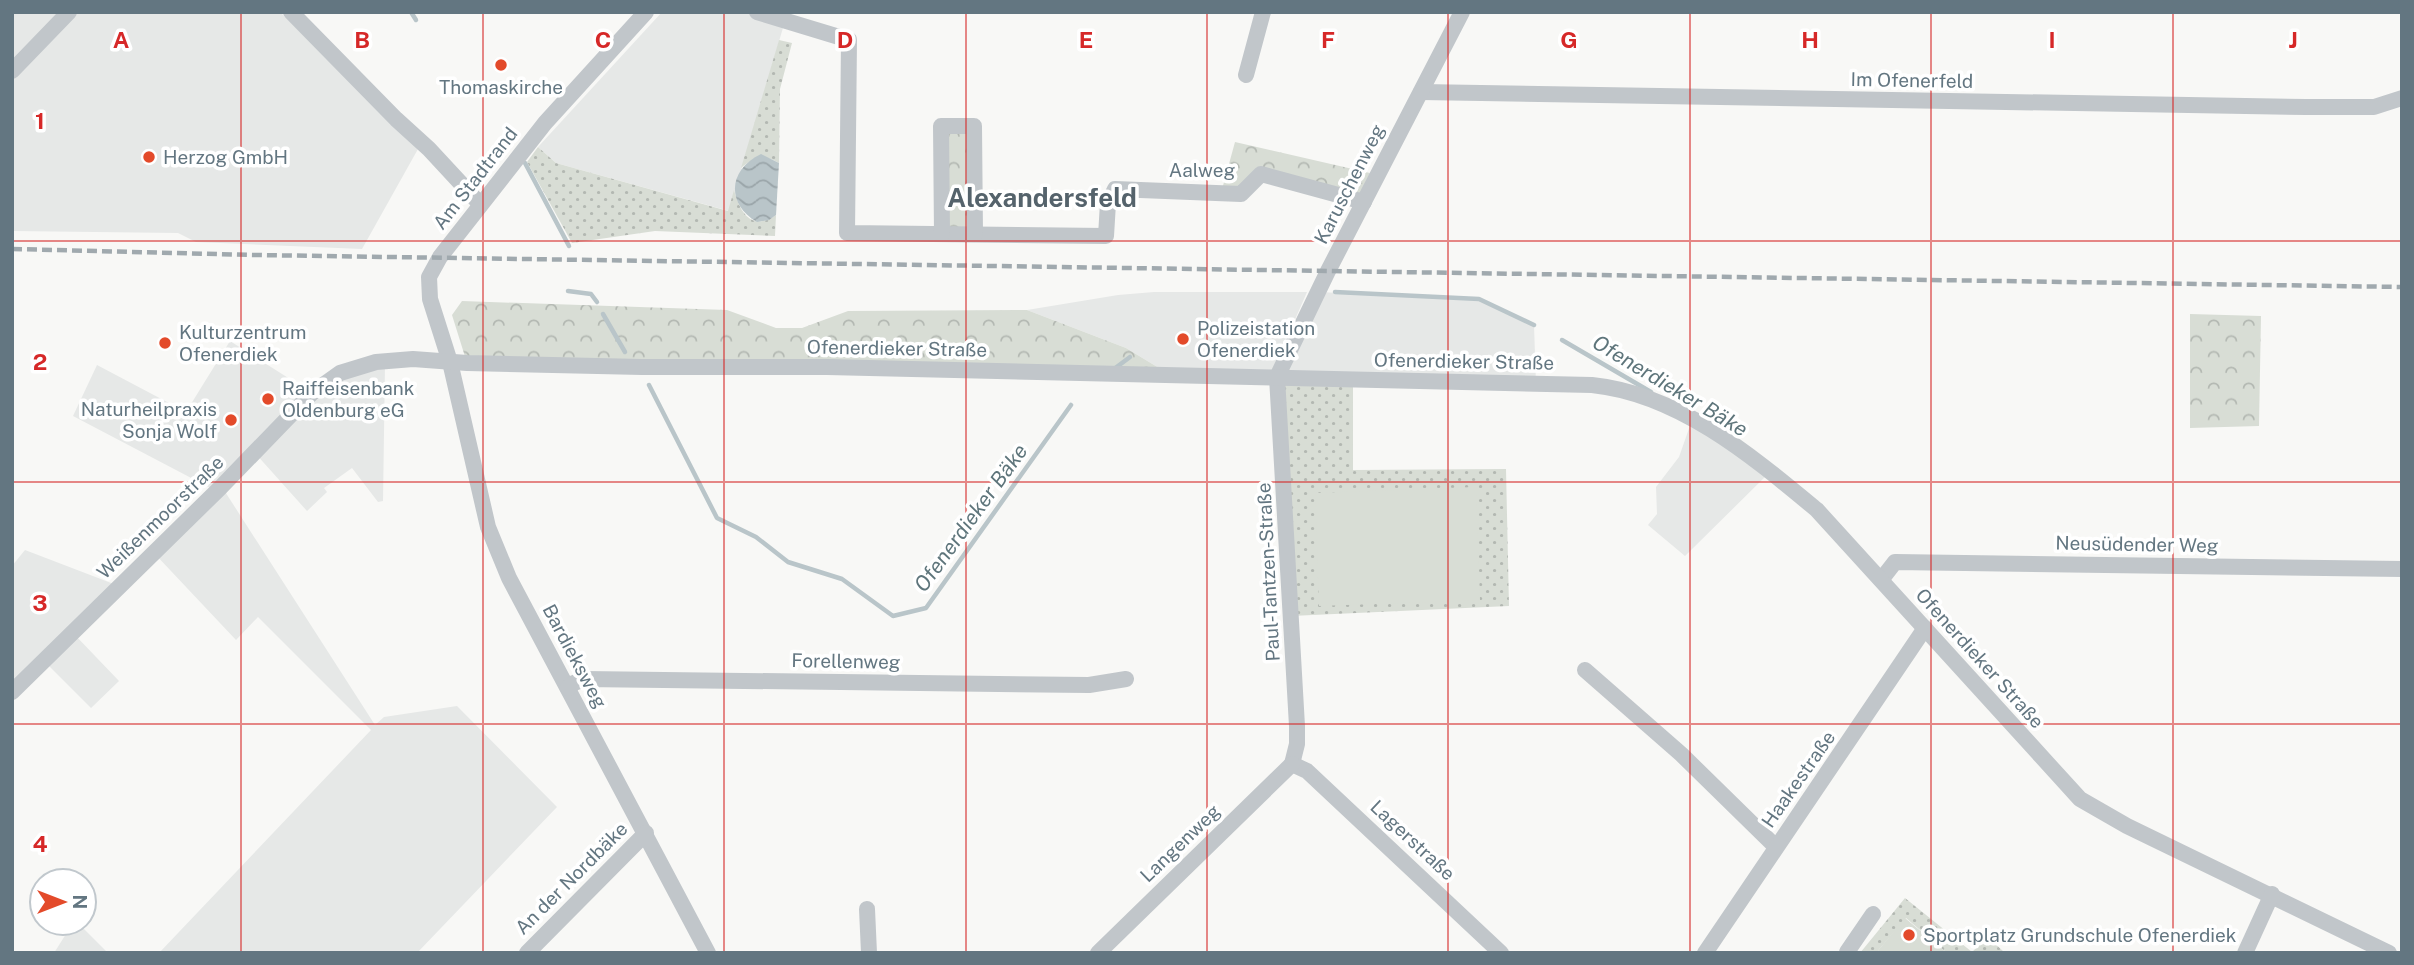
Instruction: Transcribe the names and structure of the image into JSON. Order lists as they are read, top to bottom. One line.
{"streets":{"street":["Im Ofenerfeld","Aalweg","Am Stadtrand","Karuschenweg","Ofenerdieker Straße","Weißenmoorstraße","Neusüdender Weg","Paul-Tantzen-Straße","Bardieksweg","Forellenweg","Haakestraße","Lagerstraße","Langenweg","An der Nordbäke"]},"crossings":[["Im Ofenerfeld","Karuschenweg"],["Aalweg","Karuschenweg"],["Am Stadtrand","Ofenerdieker Straße"],["Am Stadtrand","Bardieksweg"],["Karuschenweg","Ofenerdieker Straße"],["Karuschenweg","Paul-Tantzen-Straße"],["Ofenerdieker Straße","Weißenmoorstraße"],["Ofenerdieker Straße","Neusüdender Weg"],["Ofenerdieker Straße","Paul-Tantzen-Straße"],["Ofenerdieker Straße","Bardieksweg"],["Ofenerdieker Straße","Haakestraße"],["Paul-Tantzen-Straße","Lagerstraße"],["Paul-Tantzen-Straße","Langenweg"],["Bardieksweg","Forellenweg"],["Bardieksweg","An der Nordbäke"],["Lagerstraße","Langenweg"]],"districts":["Alexandersfeld"],"water":["Ofenerdieker Bäke"],"places":["Thomaskirche","Herzog GmbH","Polizeistation Ofenerdiek","Kulturzentrum Ofenerdiek","Raiffeisenbank Oldenburg eG","Naturheilpraxis Sonja Wolf","Sportplatz Grundschule Ofenerdiek"],"north":"right","grid":{"columns":["A","B","C","D","E","F","G","H","I","J"],"rows":["1","2","3","4"]}}
